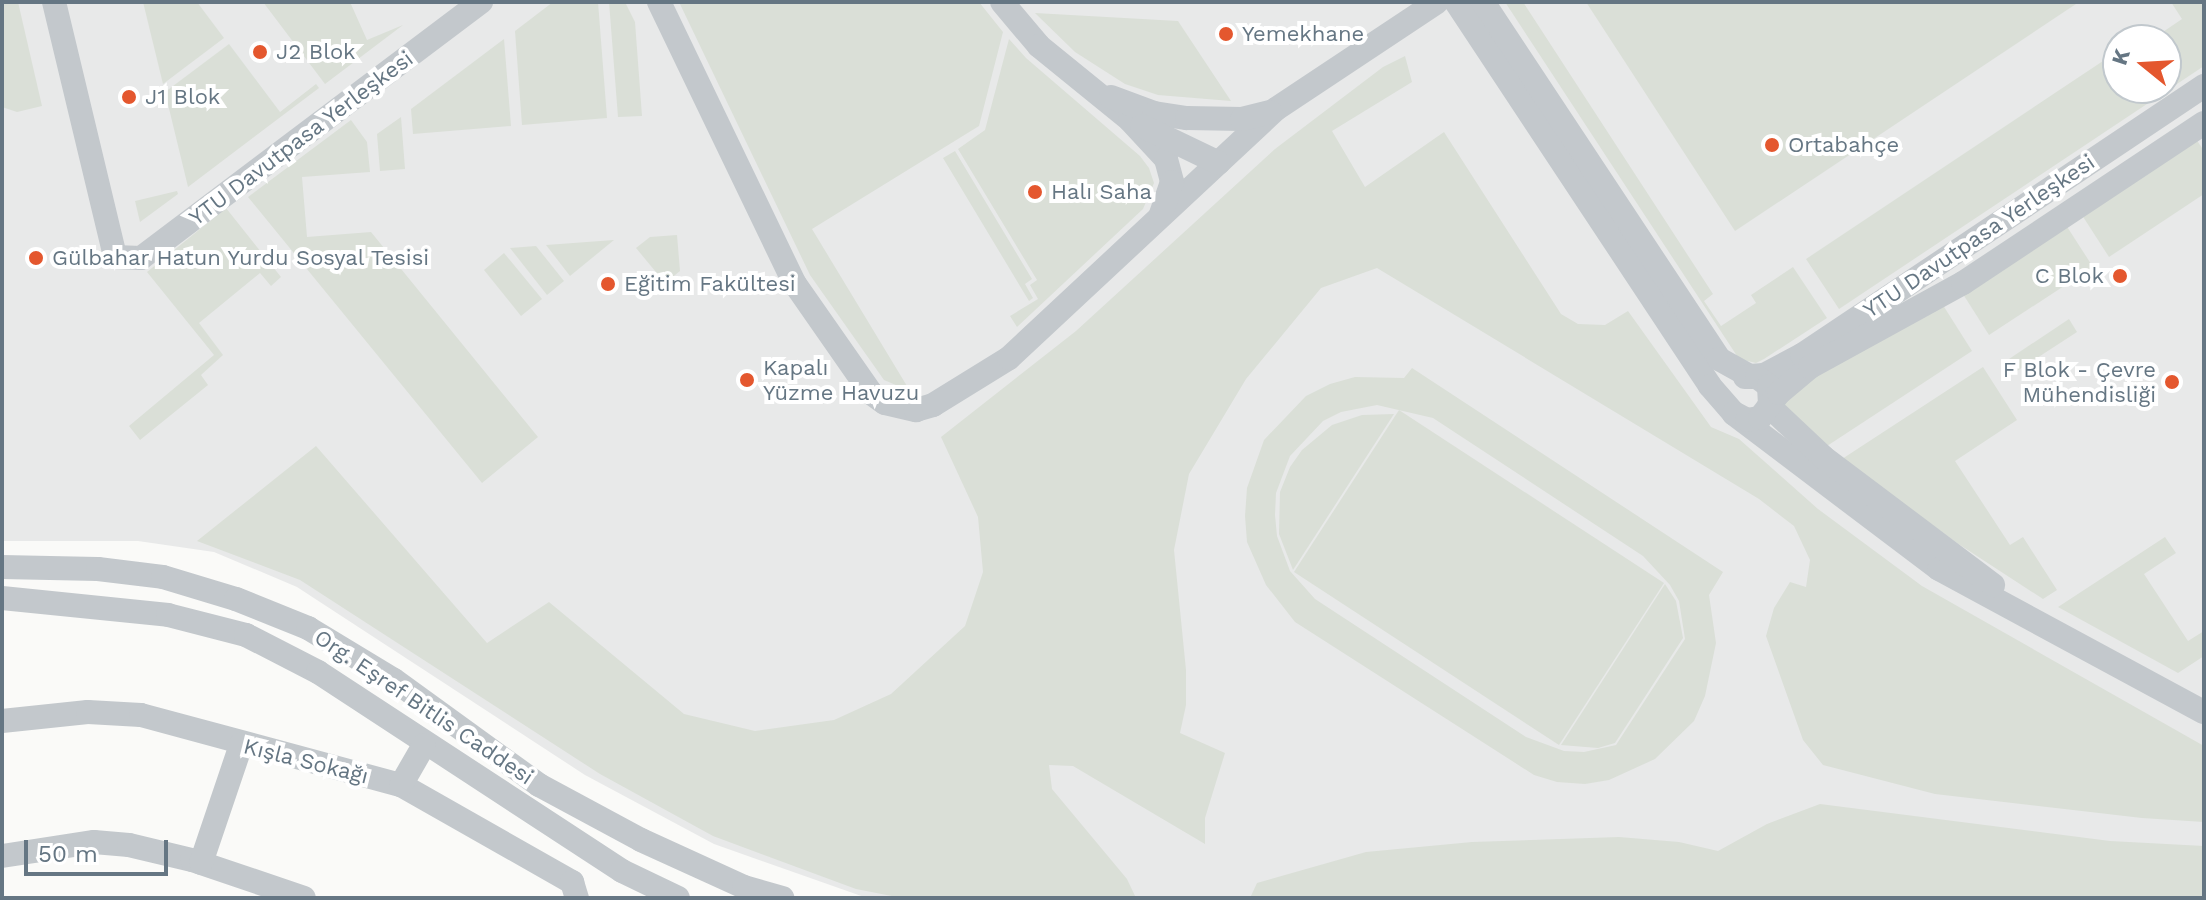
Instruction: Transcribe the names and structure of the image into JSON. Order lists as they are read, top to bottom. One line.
{"streets":{"street":["YTU Davutpasa Yerleşkesi","Org. Eşref Bitlis Caddesi","Kışla Sokağı"]},"places":["Yemekhane","J2 Blok","J1 Blok","Ortabahçe","Halı Saha","Gülbahar Hatun Yurdu Sosyal Tesisi","C Blok","Eğitim Fakültesi","Kapalı Yüzme Havuzu","F Blok - Çevre Mühendisliği"],"scale_bar":"50 m","north":"left"}
